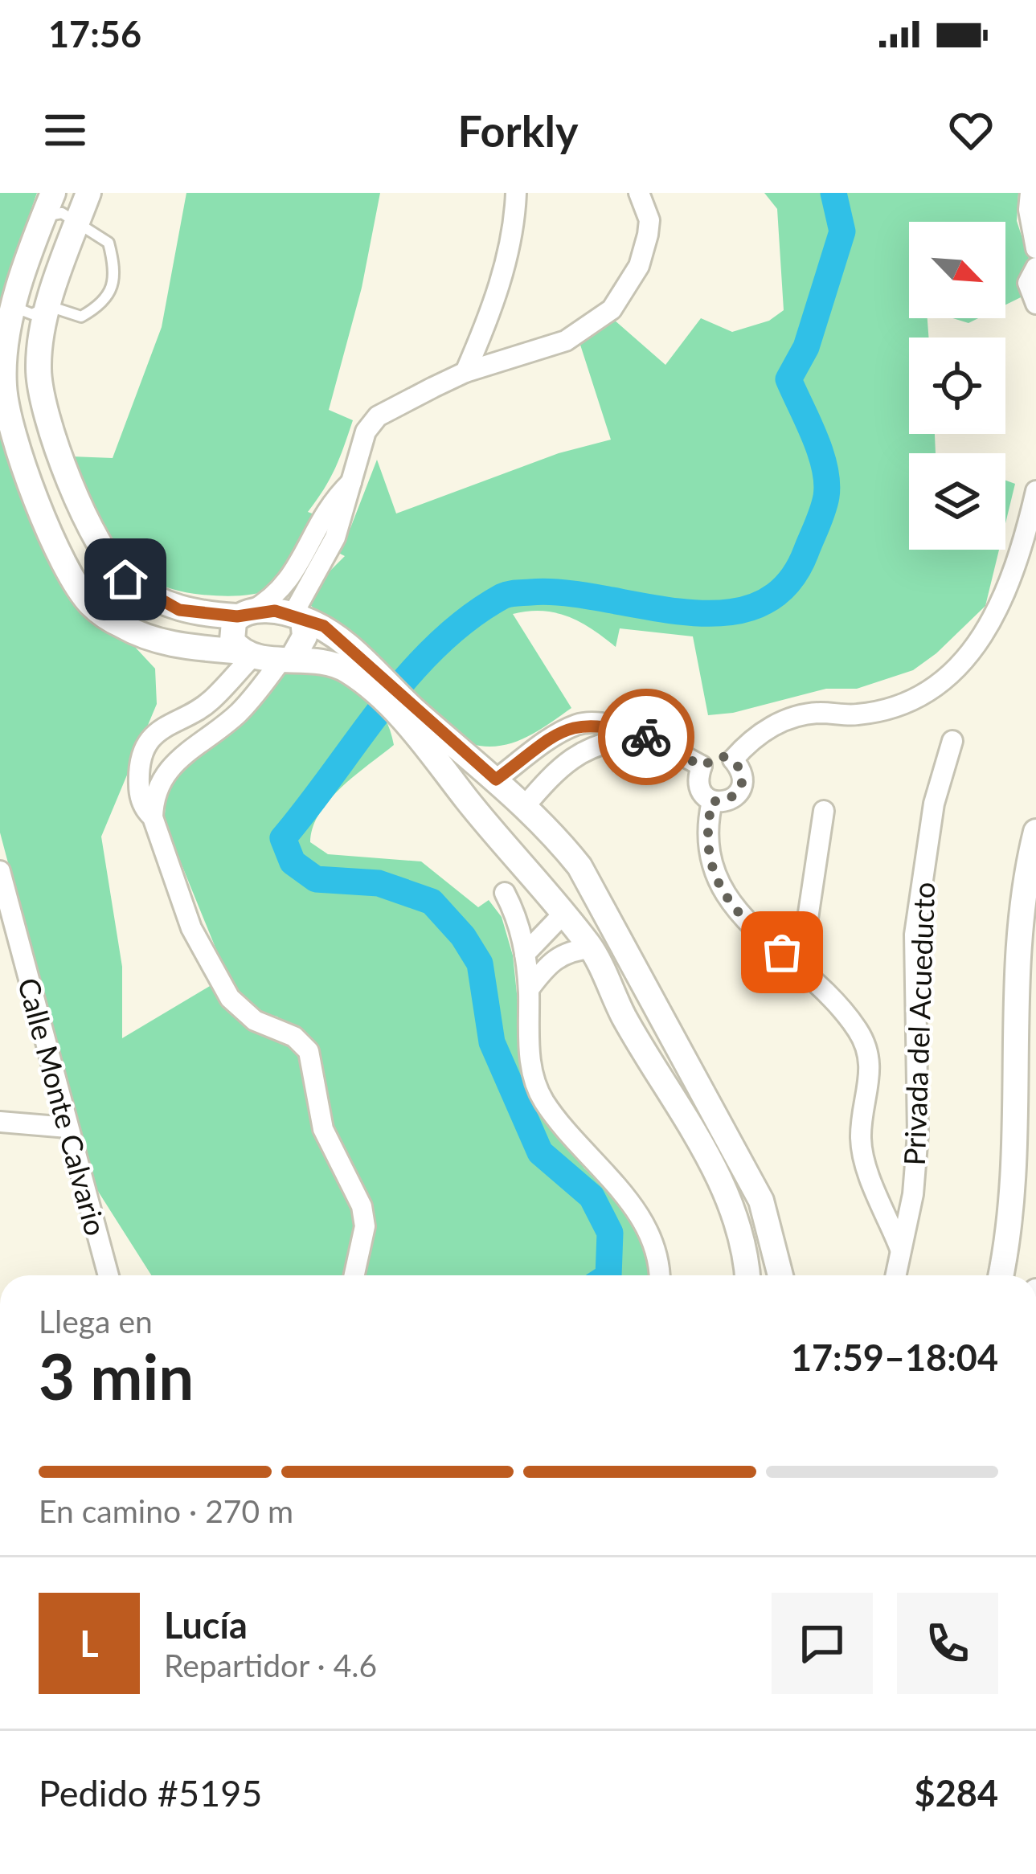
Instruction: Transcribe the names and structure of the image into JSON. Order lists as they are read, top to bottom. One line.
{"streets":{"street":["Privada del Acueducto","Calle Monte Calvario"]},"north":"bottom right","page":{"status":"17:56","header":"Forkly","heading":["3 min","Llega en","17:59–18:04"],"panel":["Lucía","Repartidor · 4.6","Pedido #5195","$284"],"bar":"En camino · 270 m","round":"L"}}
